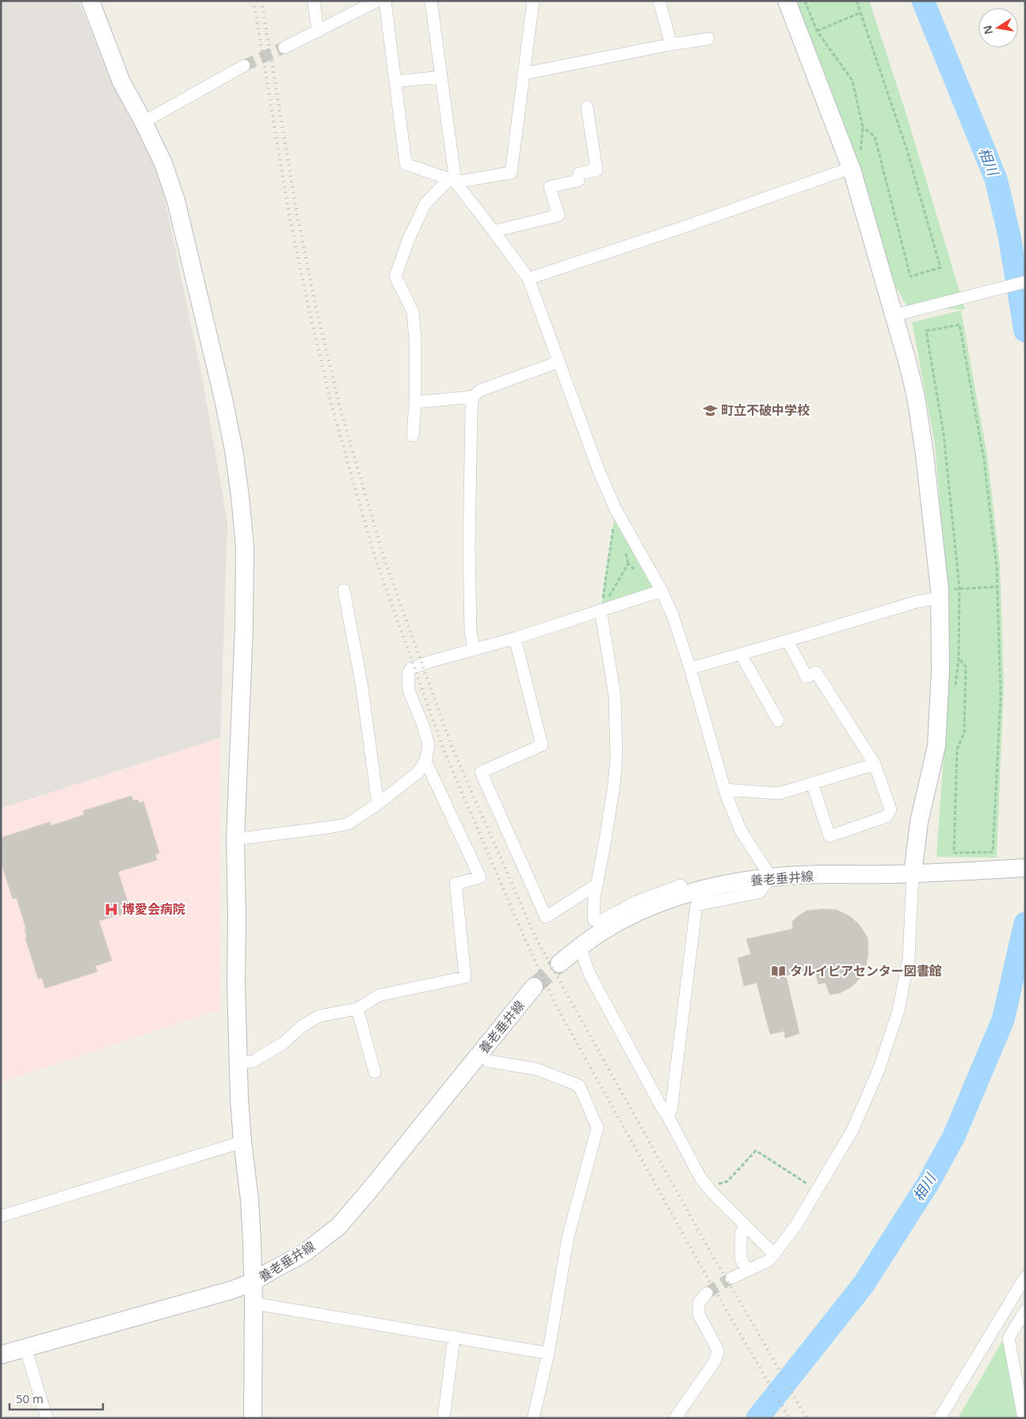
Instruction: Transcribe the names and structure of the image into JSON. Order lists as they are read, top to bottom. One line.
{"streets":{"street":["養老垂井線"]},"water":["相川"],"places":{"school or university":["町立不破中学校"],"hospital":["博愛会病院"],"library":["タルイピアセンター図書館"]},"scale_bar":"50 m","north":"left"}
